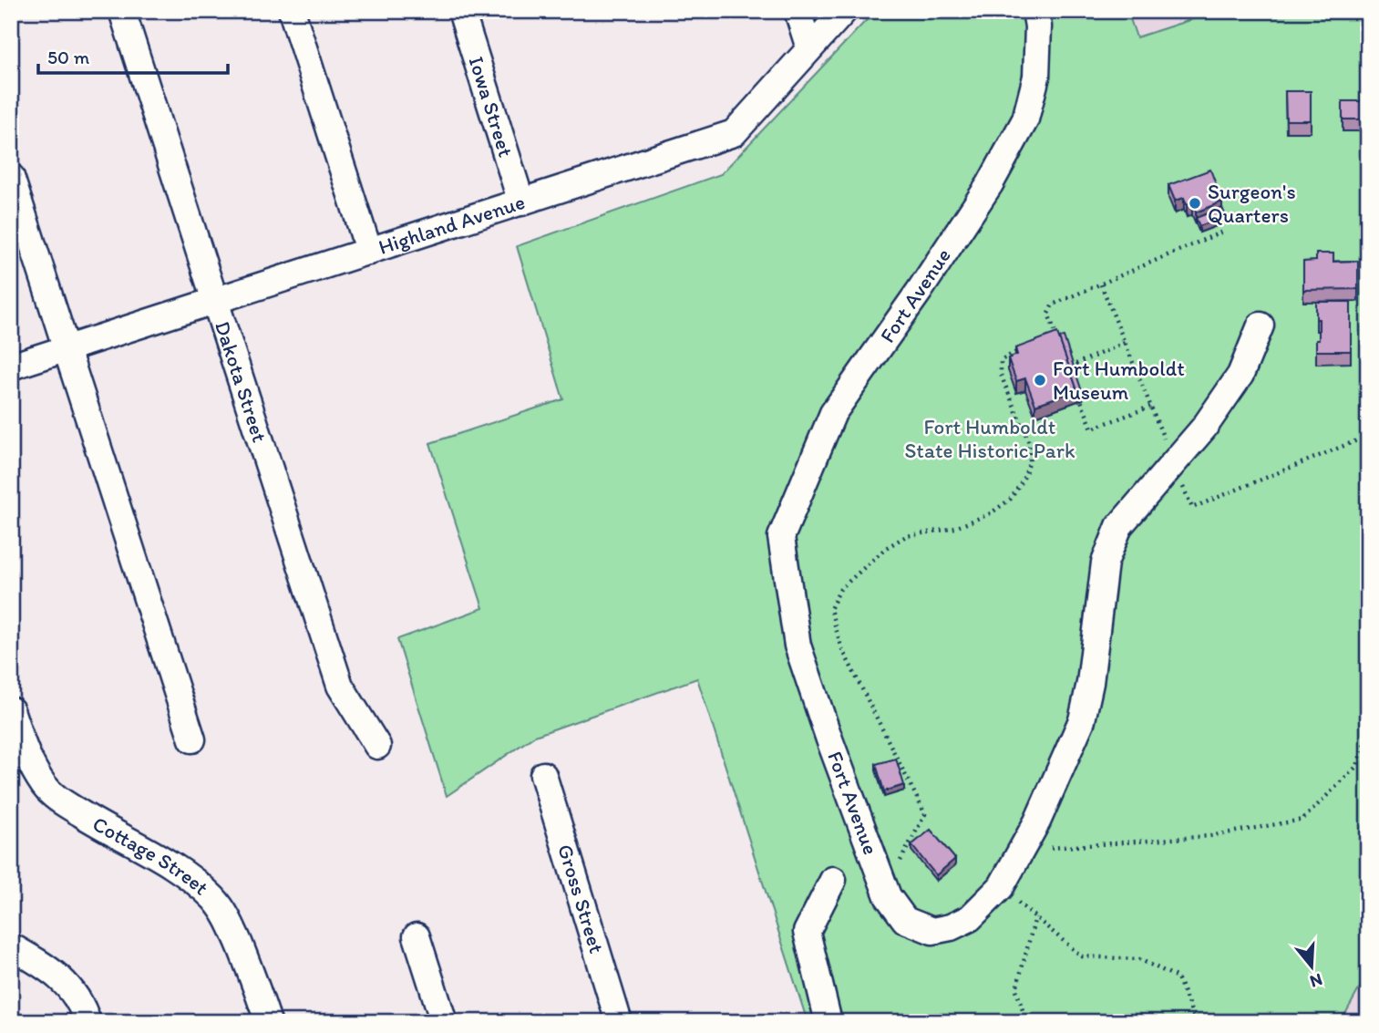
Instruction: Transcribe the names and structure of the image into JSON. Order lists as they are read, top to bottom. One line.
{"streets":{"street":["Iowa Street","Highland Avenue","Fort Avenue","Dakota Street","Cottage Street","Gross Street"]},"crossings":[["Iowa Street","Highland Avenue"],["Highland Avenue","Dakota Street"]],"parks":["Fort Humboldt State Historic Park"],"places":["Surgeon's Quarters","Fort Humboldt Museum"],"scale_bar":"50 m","north":"bottom"}
